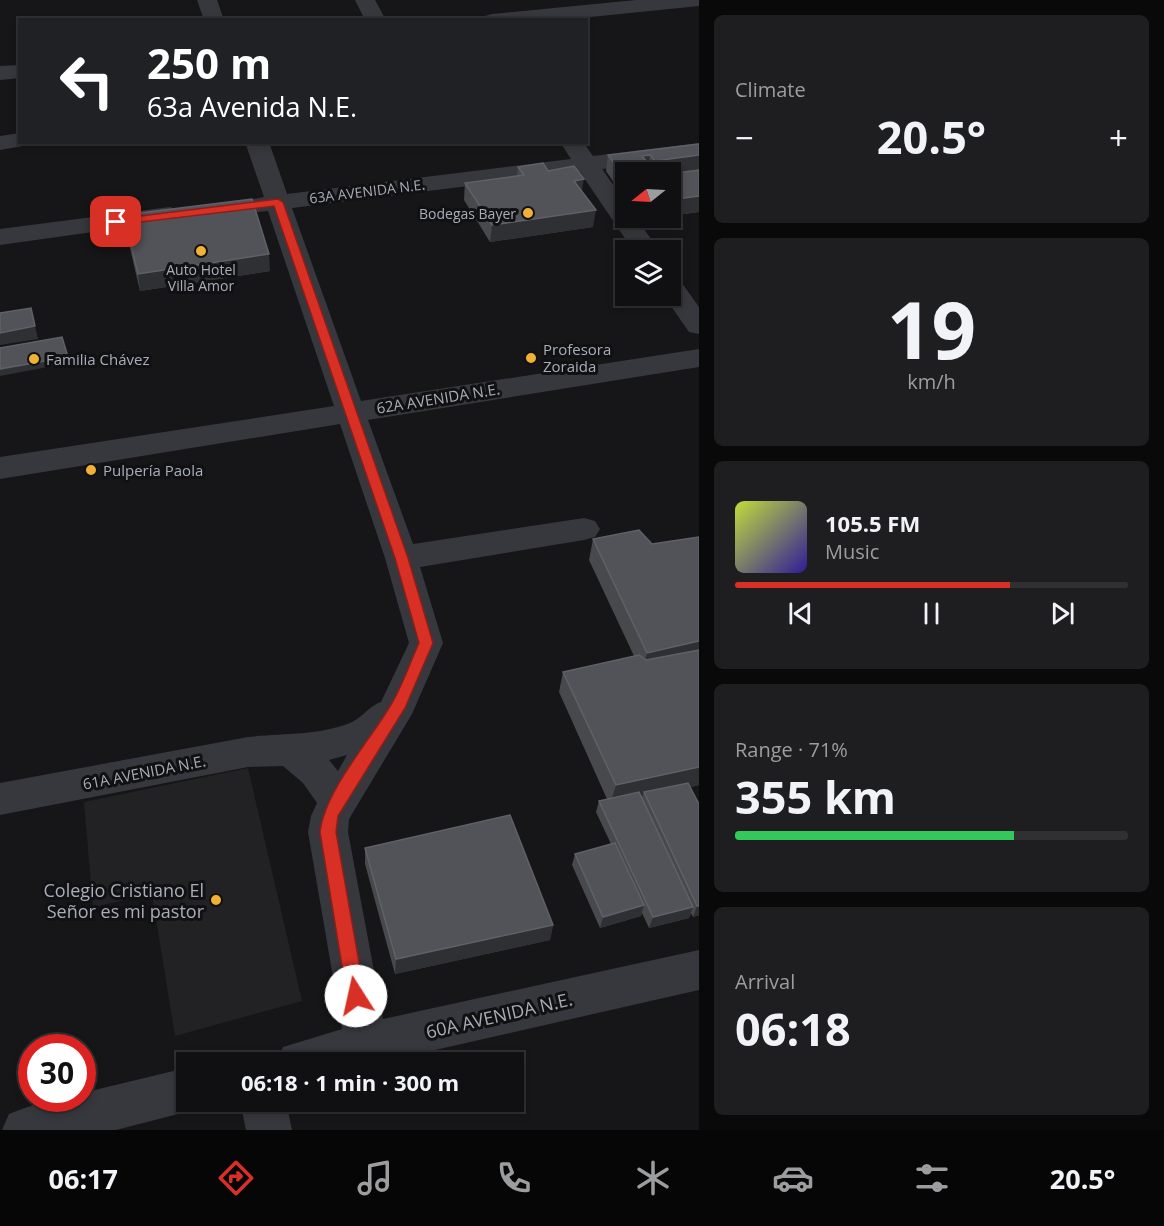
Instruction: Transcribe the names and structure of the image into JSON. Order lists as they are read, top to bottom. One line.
{"streets":{"street":["63A AVENIDA N.E.","62A AVENIDA N.E.","61A AVENIDA N.E.","60A AVENIDA N.E."]},"places":["Bodegas Bayer","Auto Hotel Villa Amor","Profesora Zoraida","Familia Chávez","Pulpería Paola","Colegio Cristiano El Señor es mi pastor"],"north":"left","page":{"tile":["Climate",["19","km/h"],["Range · 71%","355 km"],["Arrival","06:18"]],"turn":["250 m","63a Avenida N.E."],"heat":["−","20.5°","+"],"song":["105.5 FM","Music"],"limit":"30","trip":"06:18 · 1 min · 300 m","tabs":["06:17","20.5°"]}}
